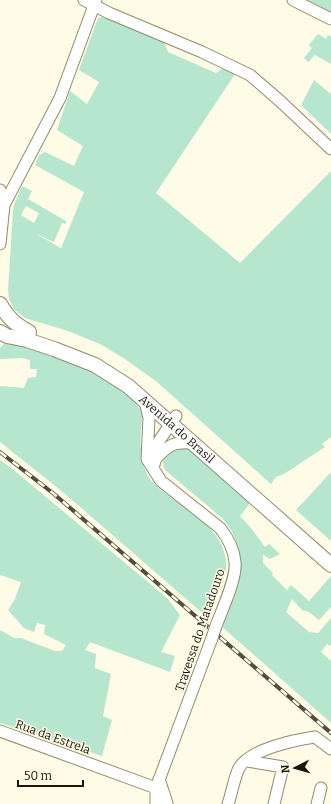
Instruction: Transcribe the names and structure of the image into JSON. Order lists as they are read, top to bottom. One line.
{"streets":{"main road":["Avenida do Brasil"],"street":["Travessa do Matadouro","Rua da Estrela"]},"crossings":[["Travessa do Matadouro","Rua da Estrela"]],"scale_bar":"50 m","north":"left"}
